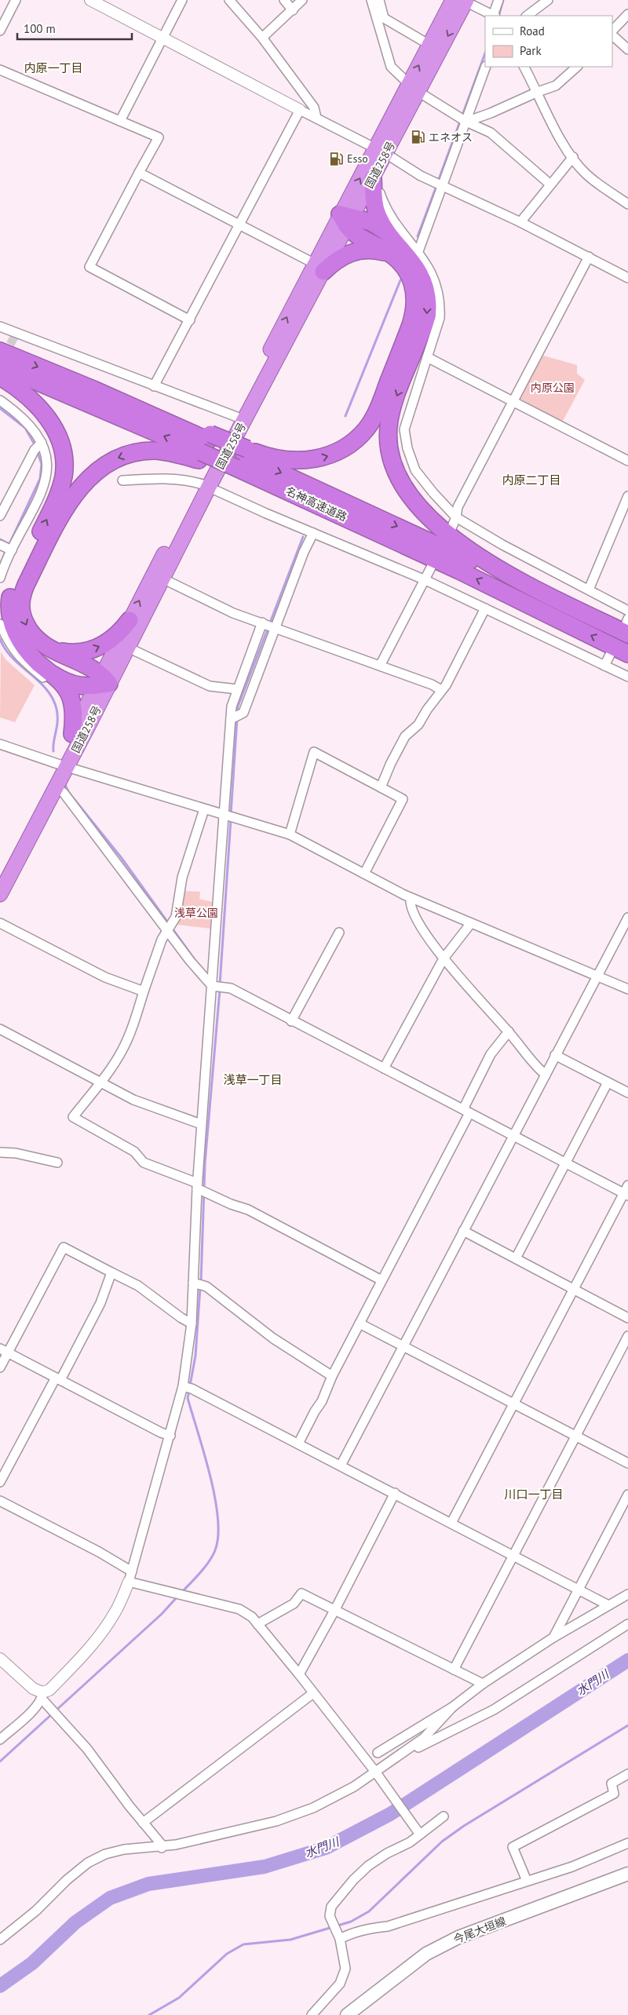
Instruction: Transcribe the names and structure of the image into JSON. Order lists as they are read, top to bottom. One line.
{"streets":{"highway":["国道258号","名神高速道路"],"main road":["今尾大垣線"]},"districts":["内原一丁目","内原二丁目","浅草一丁目","川口一丁目"],"water":["水門川"],"parks":["内原公園","浅草公園"],"places":{"fuel station":["エネオス","Esso"]},"legend":["Road","Park"],"scale_bar":"100 m"}
